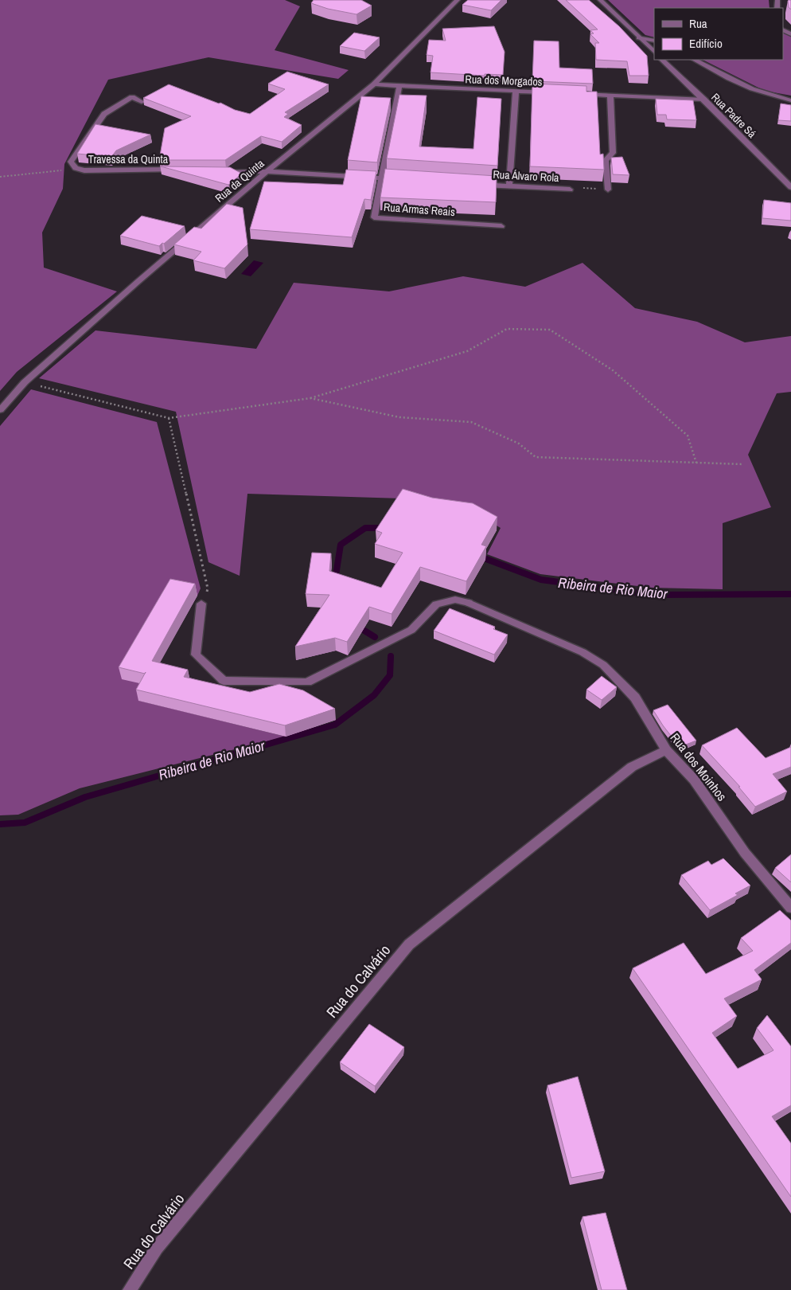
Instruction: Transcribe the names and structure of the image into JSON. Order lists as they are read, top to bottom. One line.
{"streets":{"street":["Rua dos Morgados","Rua Padre Sá","Travessa da Quinta","Rua Álvaro Rola","Rua da Quinta","Rua Armas Reais","Rua dos Moinhos","Rua do Calvário"]},"crossings":[["Rua dos Morgados","Rua da Quinta"],["Rua dos Morgados","Rua Armas Reais"],["Rua dos Moinhos","Rua do Calvário"]],"water":["Ribeira de Rio Maior"],"legend":["Rua","Edifício"]}
